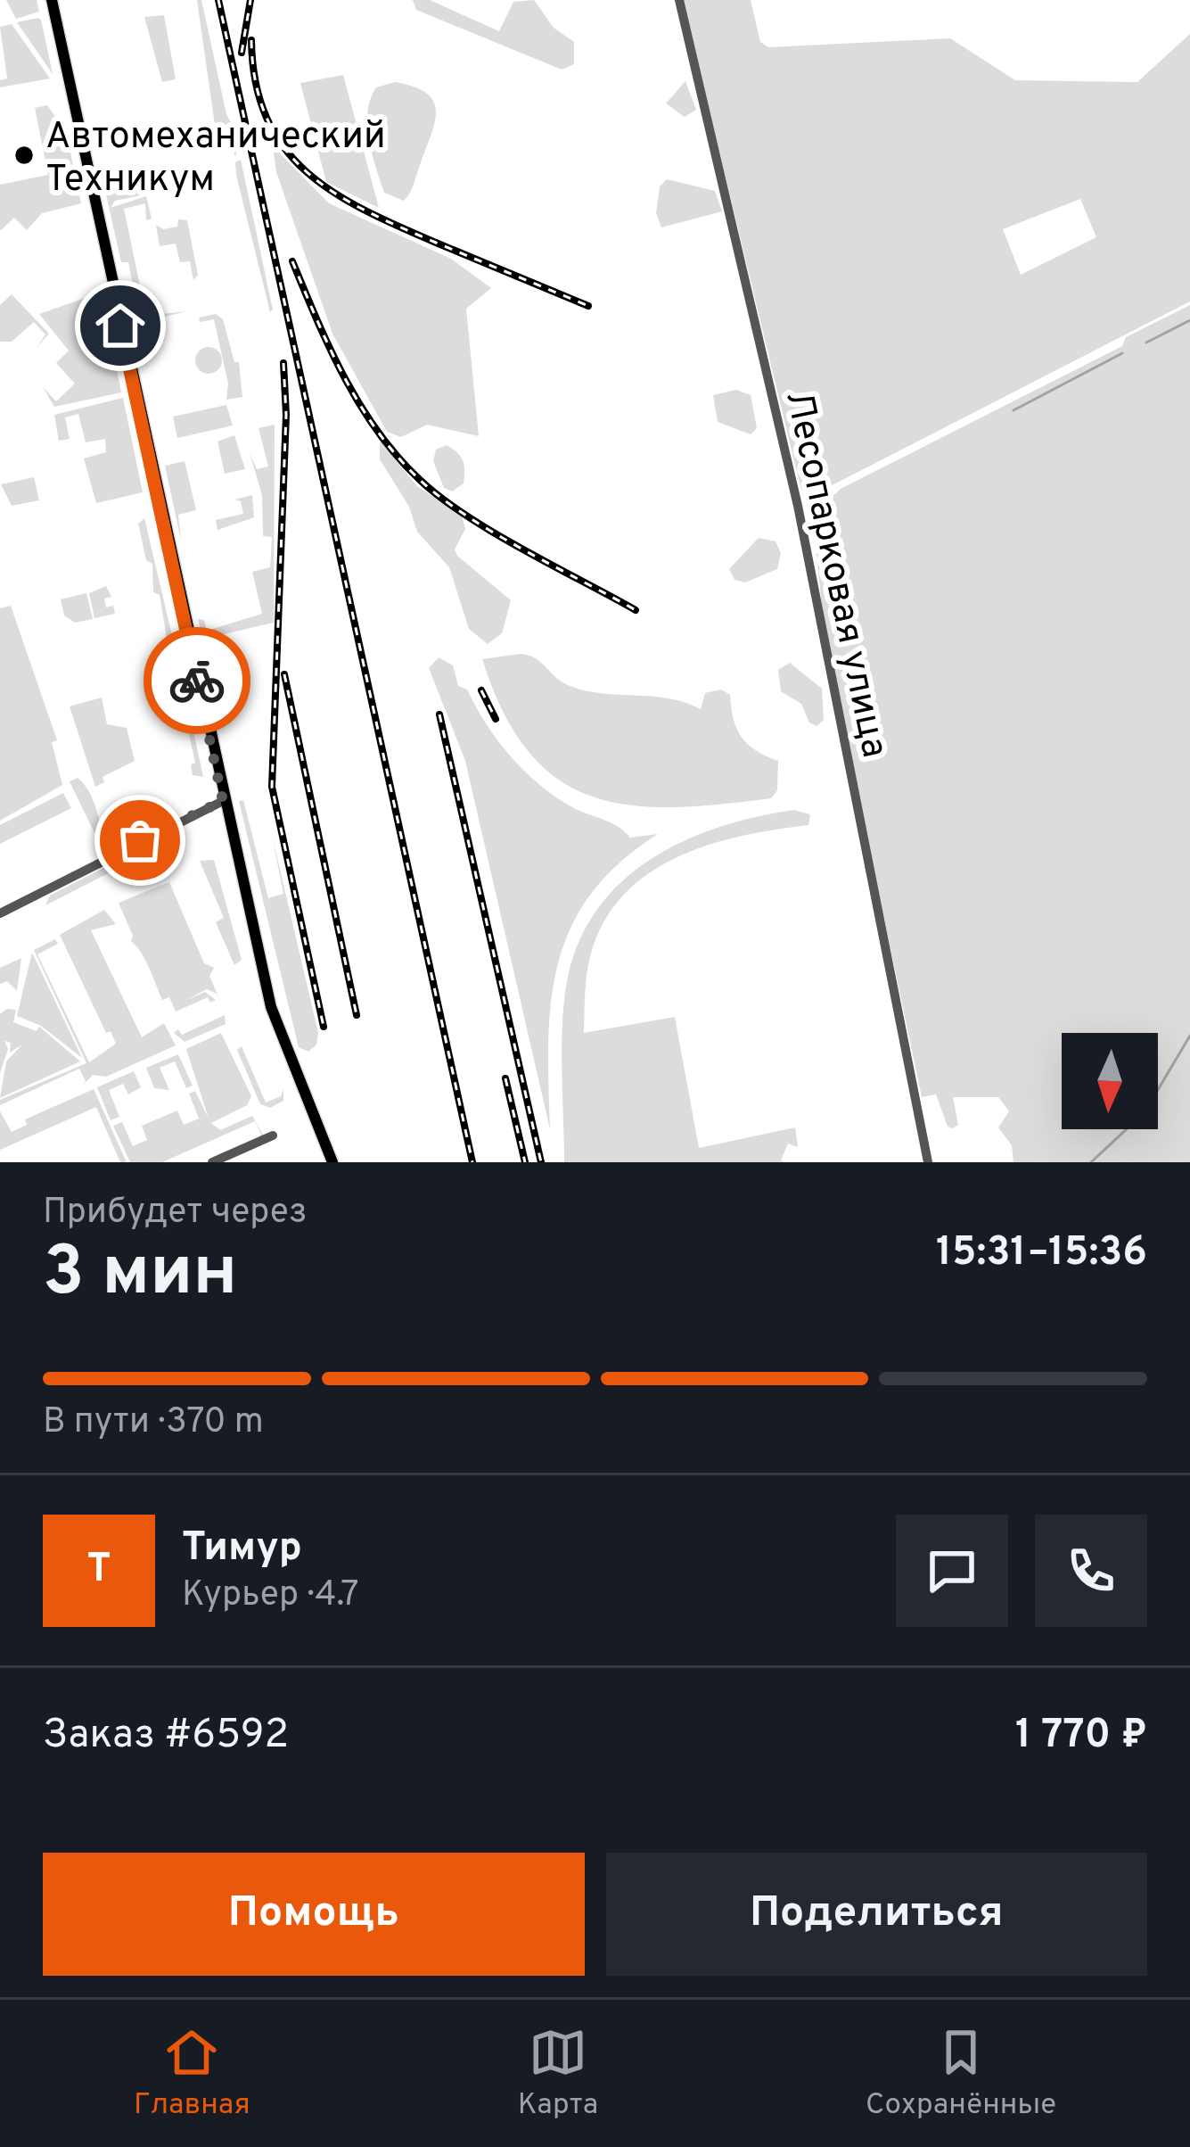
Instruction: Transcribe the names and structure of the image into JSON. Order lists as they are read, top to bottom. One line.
{"streets":{"street":["Лесопарковая улица"]},"places":["Автомеханический Техникум"],"north":"bottom","page":{"heading":["3 мин","Прибудет через","15:31–15:36"],"panel":["Тимур","Курьер · 4.7","Заказ #6592","1 770 ₽"],"bar":"В пути · 370 m","round":"Т","buttons":["Помощь","Поделиться"],"tabs":["Главная","Карта","Сохранённые"]}}
